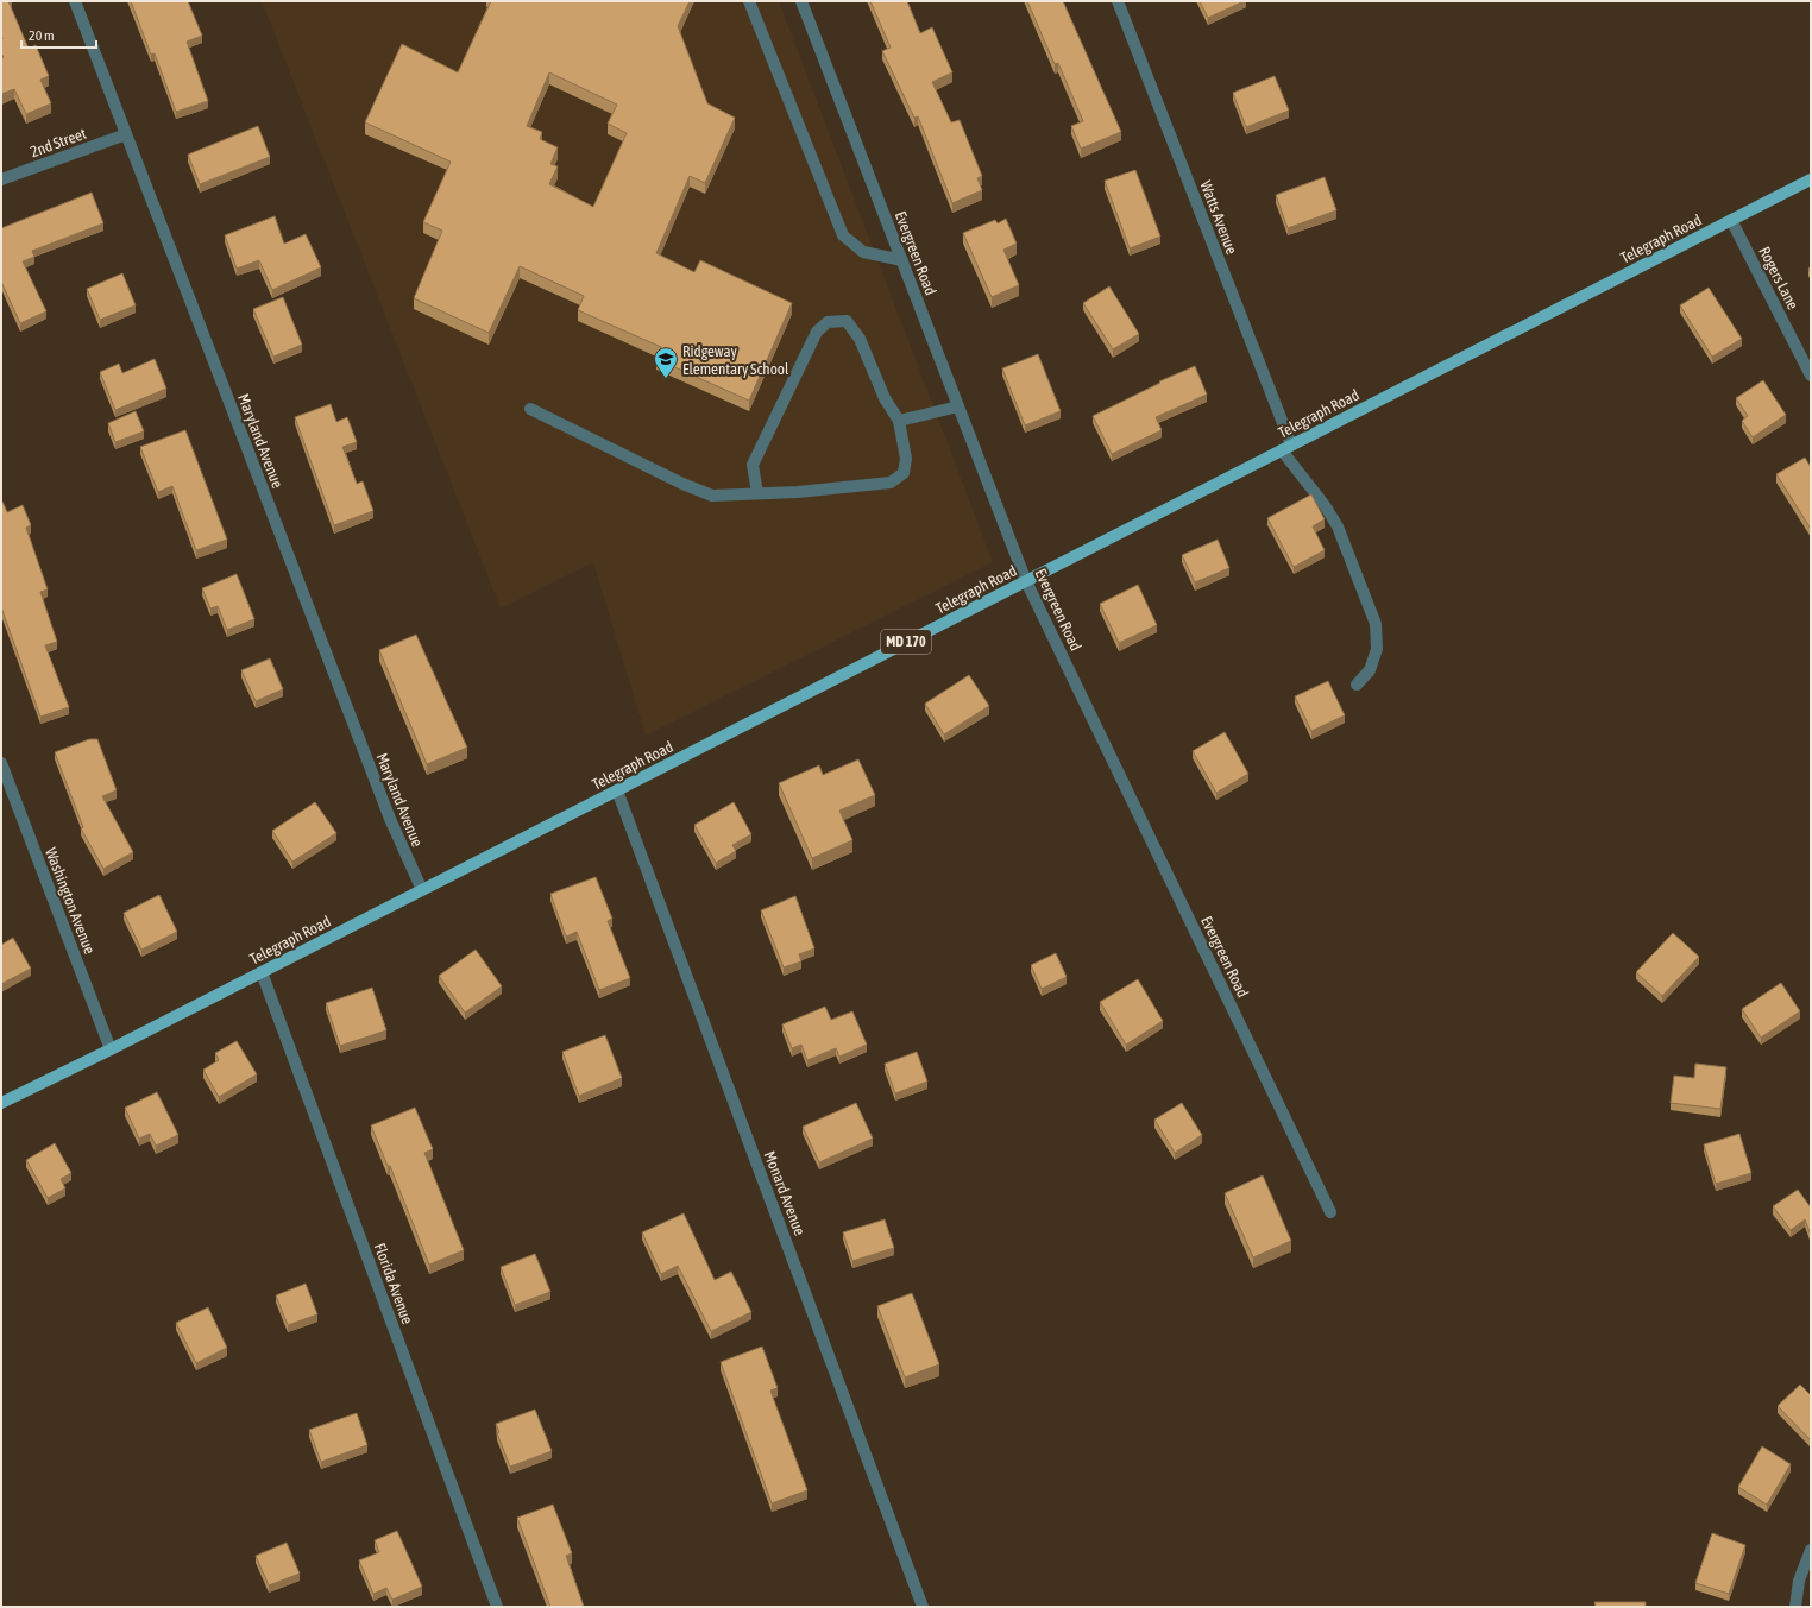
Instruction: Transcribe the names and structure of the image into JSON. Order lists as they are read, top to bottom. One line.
{"streets":{"main road":["Telegraph Road","MD 170"],"street":["2nd Street","Watts Avenue","Evergreen Road","Rogers Lane","Maryland Avenue","Washington Avenue","Monard Avenue","Florida Avenue"]},"crossings":[["2nd Street","Maryland Avenue"],["Watts Avenue","Telegraph Road"],["Telegraph Road","Evergreen Road"],["Telegraph Road","Rogers Lane"],["Telegraph Road","Maryland Avenue"],["Telegraph Road","Washington Avenue"],["Telegraph Road","Monard Avenue"],["Telegraph Road","Florida Avenue"]],"places":{"school or university":["Ridgeway Elementary School"]},"scale_bar":"20 m"}
